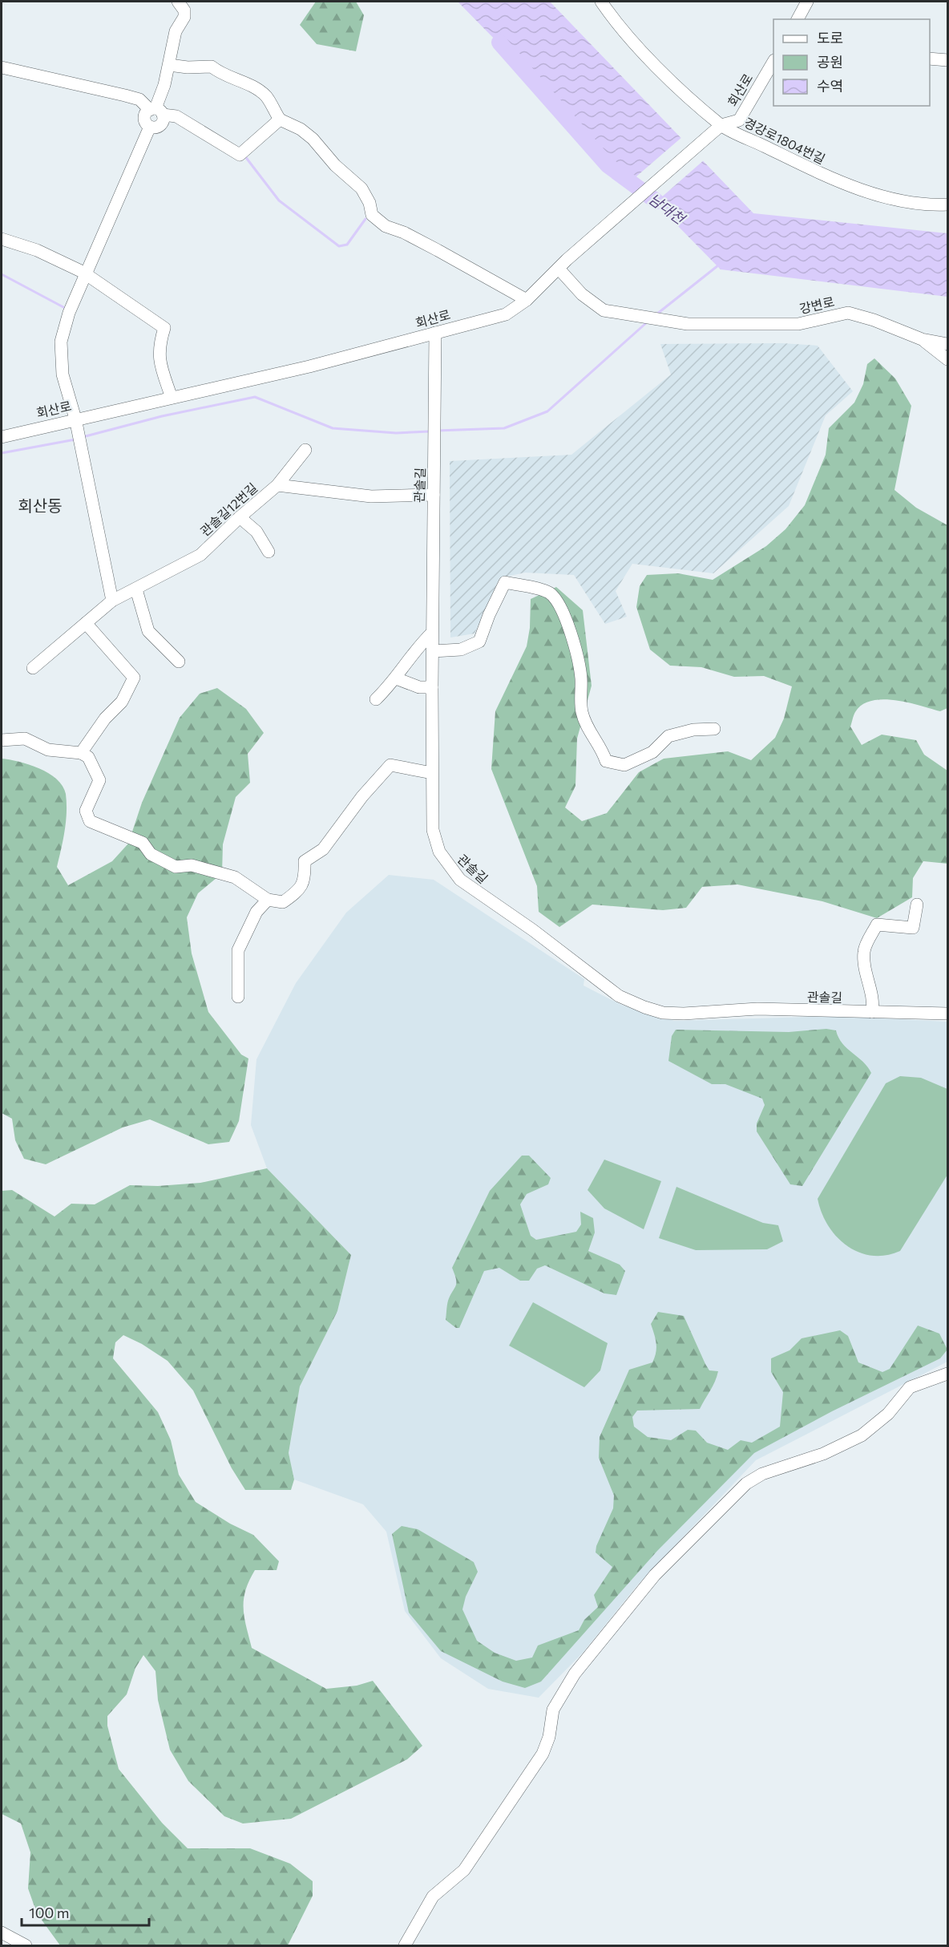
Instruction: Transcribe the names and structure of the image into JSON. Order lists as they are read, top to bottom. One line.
{"streets":{"street":["회산로","경강로1804번길","강변로","관솔길","관솔길12번길"]},"crossings":[["회산로","경강로1804번길"],["회산로","강변로"],["회산로","관솔길"],["관솔길","관솔길12번길"]],"districts":["회산동"],"water":["남대천"],"legend":["도로","공원","수역"],"scale_bar":"100 m"}
